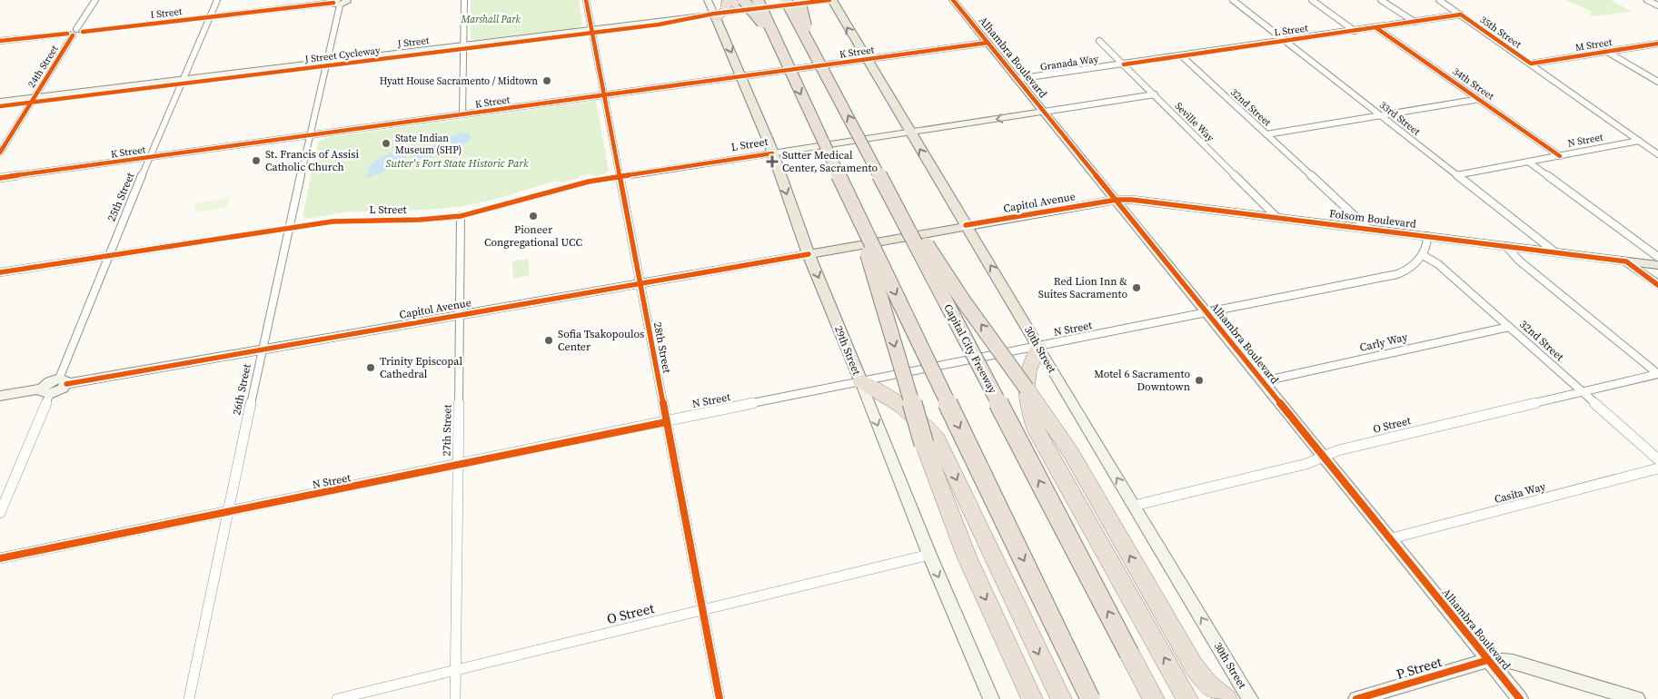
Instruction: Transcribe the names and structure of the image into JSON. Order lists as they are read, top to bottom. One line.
{"streets":{"highway":["Capital City Freeway"],"main road":["I Street","L Street","J Street","M Street","Alhambra Boulevard","Capitol Avenue","Folsom Boulevard","30th Street","29th Street","P Street"],"street":["35th Street","K Street","Granada Way","24th Street","34th Street","32nd Street","33rd Street","Seville Way","N Street","25th Street","Carly Way","28th Street","26th Street","O Street","27th Street","Casita Way"],"cycle path":["J Street Cycleway"]},"crossings":[["I Street","24th Street"],["I Street","25th Street"],["I Street","26th Street"],["L Street","35th Street"],["L Street","Alhambra Boulevard"],["L Street","Granada Way"],["L Street","34th Street"],["L Street","32nd Street"],["L Street","33rd Street"],["L Street","Seville Way"],["L Street","25th Street"],["L Street","28th Street"],["L Street","30th Street"],["L Street","29th Street"],["L Street","26th Street"],["L Street","27th Street"],["35th Street","M Street"],["35th Street","N Street"],["J Street","24th Street"],["J Street","25th Street"],["J Street","28th Street"],["J Street","30th Street"],["J Street","29th Street"],["J Street","26th Street"],["K Street","Alhambra Boulevard"],["K Street","25th Street"],["K Street","28th Street"],["K Street","30th Street"],["K Street","29th Street"],["K Street","26th Street"],["Alhambra Boulevard","Granada Way"],["Alhambra Boulevard","N Street"],["Alhambra Boulevard","Capitol Avenue"],["Alhambra Boulevard","Folsom Boulevard"],["Alhambra Boulevard","Carly Way"],["Alhambra Boulevard","O Street"],["Alhambra Boulevard","Casita Way"],["Alhambra Boulevard","P Street"],["Granada Way","Seville Way"],["34th Street","N Street"],["32nd Street","N Street"],["32nd Street","Folsom Boulevard"],["32nd Street","Carly Way"],["32nd Street","O Street"],["33rd Street","N Street"],["33rd Street","Folsom Boulevard"],["Seville Way","Folsom Boulevard"],["N Street","28th Street"],["N Street","30th Street"],["N Street","29th Street"],["N Street","26th Street"],["N Street","27th Street"],["25th Street","Capitol Avenue"],["Capitol Avenue","Folsom Boulevard"],["Capitol Avenue","28th Street"],["Capitol Avenue","30th Street"],["Capitol Avenue","29th Street"],["Capitol Avenue","26th Street"],["Capitol Avenue","27th Street"],["28th Street","O Street"],["30th Street","O Street"],["29th Street","O Street"],["O Street","27th Street"]],"one_way":["30th Street","29th Street"],"parks":["Marshall Park","Sutter's Fort State Historic Park"],"places":{"other":["Hyatt House Sacramento / Midtown","State Indian Museum (SHP)","St. Francis of Assisi Catholic Church","Pioneer Congregational UCC","Red Lion Inn & Suites Sacramento","Sofia Tsakopoulos Center","Trinity Episcopal Cathedral","Motel 6 Sacramento Downtown"],"health":["Sutter Medical Center, Sacramento"]}}
